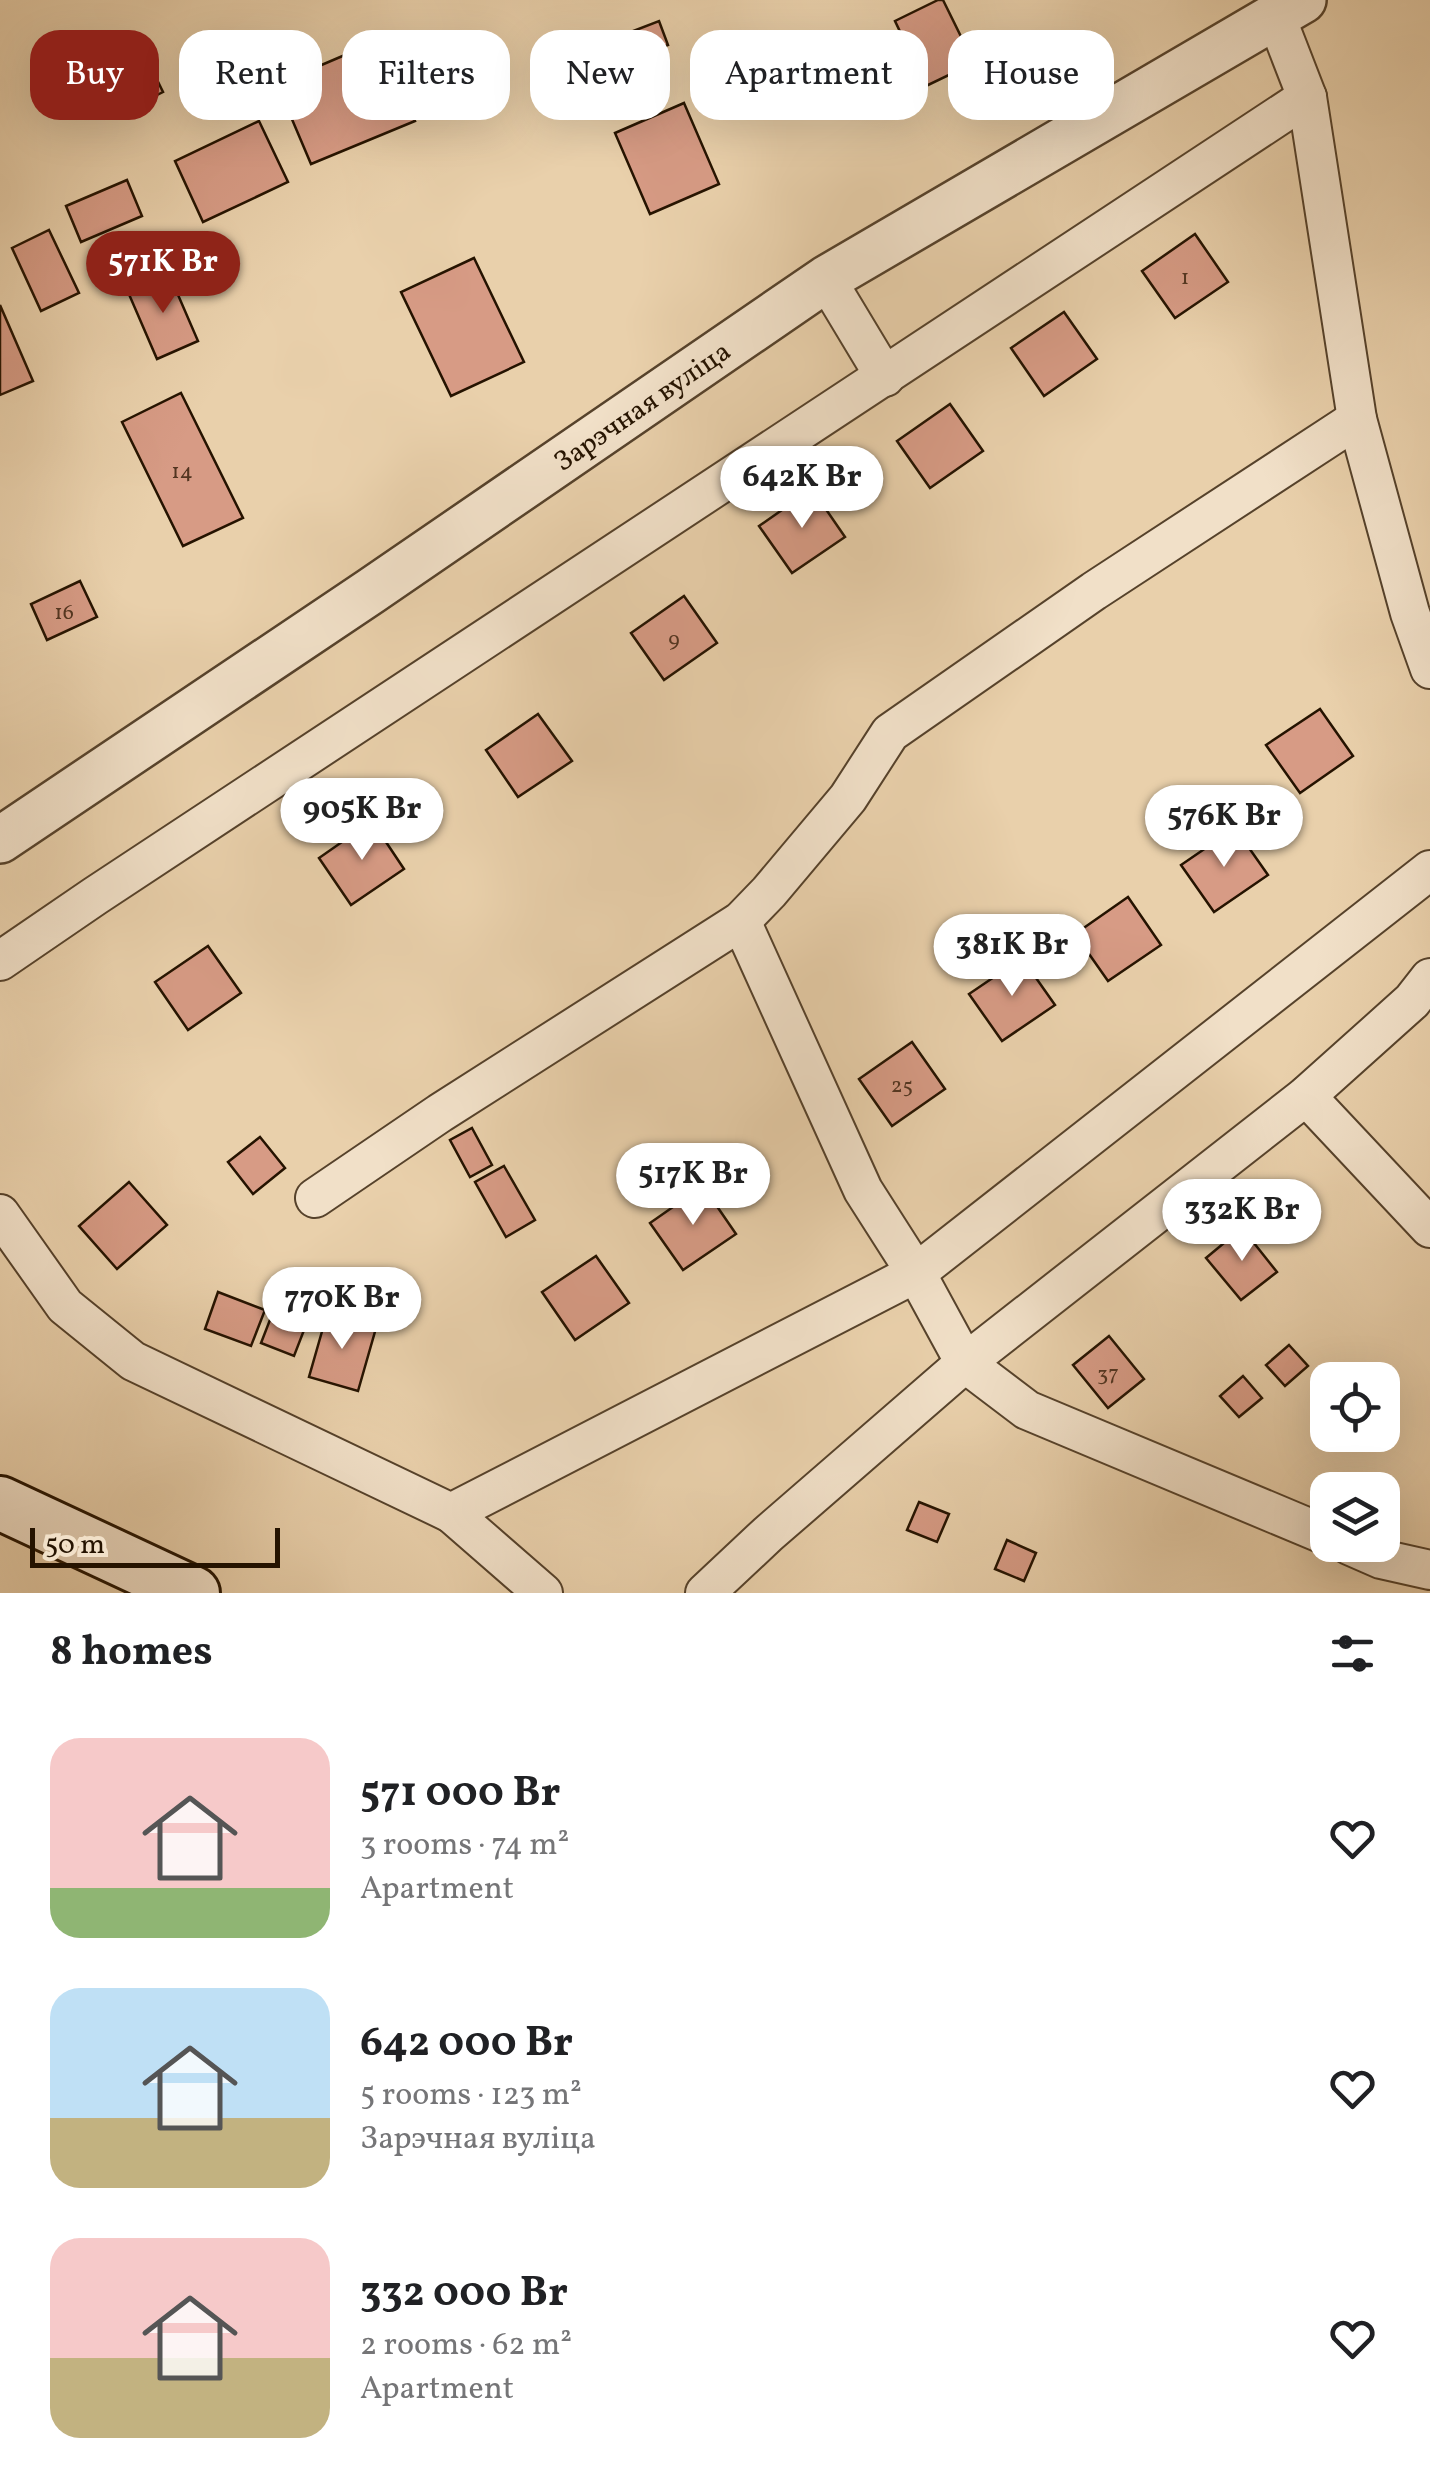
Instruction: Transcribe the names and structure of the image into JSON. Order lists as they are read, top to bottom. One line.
{"streets":{"street":["Зарэчная вуліца"]},"house_numbers":["1","14","16","9","25","37"],"scale_bar":"50 m","page":{"chip":["Buy","Rent","Filters","New","Apartment","House"],"price":["571K Br","642K Br","905K Br","576K Br","381K Br","517K Br","332K Br","770K Br"],"scale":"50 m","heading":"8 homes","list":[{"name":"571 000 Br","note":"3 rooms · 74 m² · Apartment"},{"name":"642 000 Br","note":"5 rooms · 123 m² · Зарэчная вуліца"},{"name":"332 000 Br","note":"2 rooms · 62 m² · Apartment"}]}}
